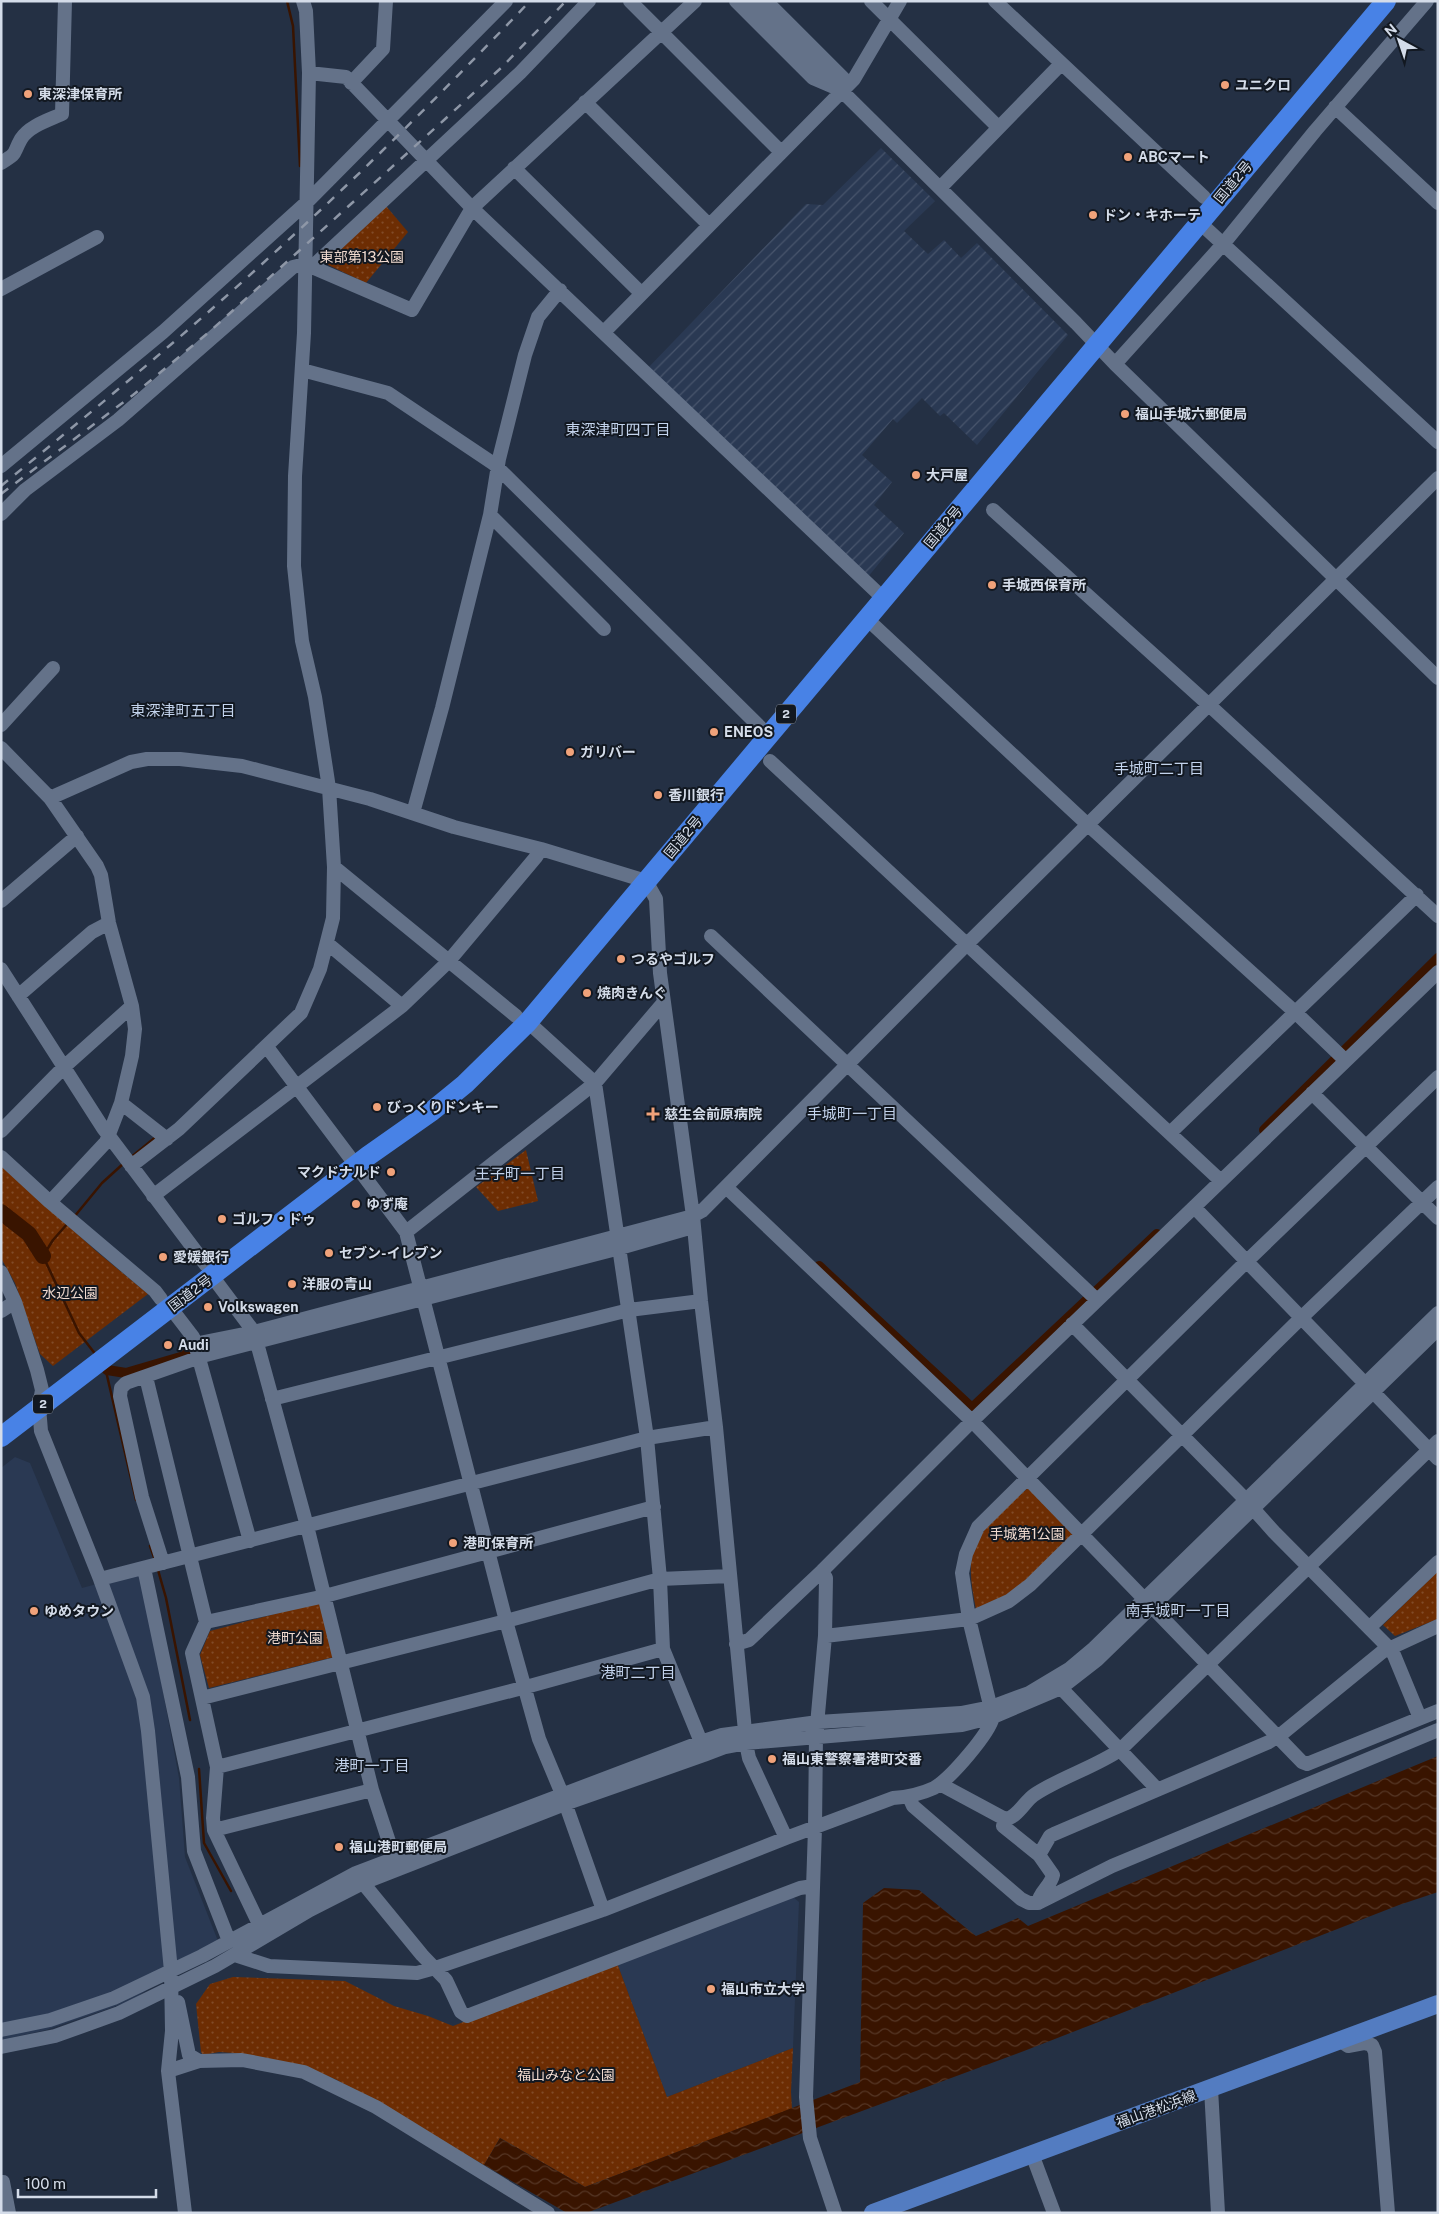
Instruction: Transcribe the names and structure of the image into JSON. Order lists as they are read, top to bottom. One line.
{"streets":{"highway":["国道2号","2"],"main road":["福山港松浜線"]},"districts":["東深津町四丁目","東深津町五丁目","手城町二丁目","手城町一丁目","王子町一丁目","南手城町一丁目","港町二丁目","港町一丁目"],"parks":["東部第13公園","水辺公園","手城第1公園","港町公園","福山みなと公園"],"places":{"other":["ユニクロ","東深津保育所","ABCマート","ドン・キホーテ","福山手城六郵便局","大戸屋","手城西保育所","ENEOS","ガリバー","香川銀行","つるやゴルフ","焼肉きんぐ","びっくりドンキー","マクドナルド","ゆず庵","ゴルフ・ドゥ","セブン-イレブン","愛媛銀行","洋服の青山","Volkswagen","Audi","港町保育所","ゆめタウン","福山東警察署港町交番","福山港町郵便局","福山市立大学"],"health":["慈生会前原病院"]},"scale_bar":"100 m","north":"top left"}
